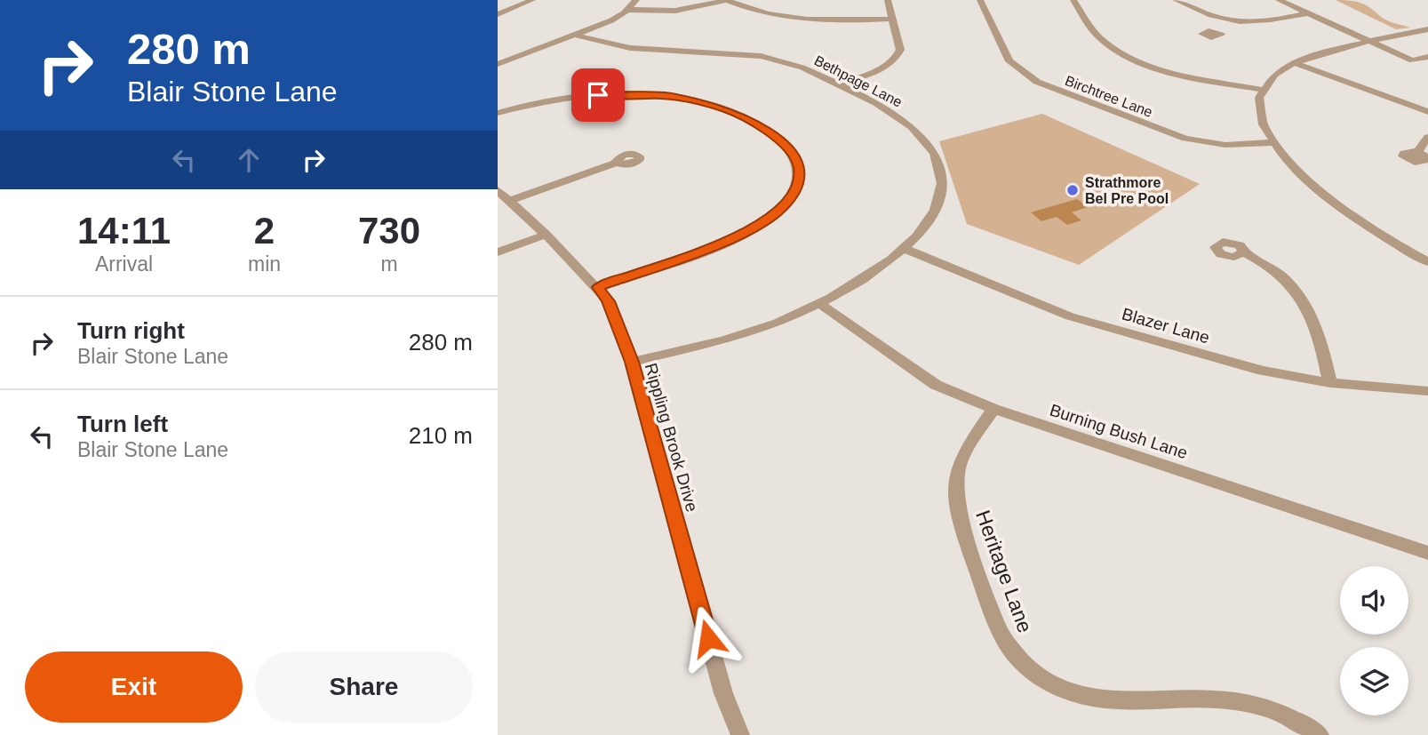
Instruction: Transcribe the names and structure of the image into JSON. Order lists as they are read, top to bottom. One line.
{"streets":{"street":["Bethpage Lane","Birchtree Lane","Blazer Lane","Burning Bush Lane","Rippling Brook Drive","Heritage Lane"]},"crossings":[["Bethpage Lane","Blazer Lane"],["Bethpage Lane","Burning Bush Lane"],["Bethpage Lane","Rippling Brook Drive"],["Burning Bush Lane","Heritage Lane"]],"places":["Strathmore Bel Pre Pool"],"page":{"turn":["280 m","Blair Stone Lane"],"eta":["14:11","Arrival","2","min","730","m"],"list":[{"name":"Turn right","note":"Blair Stone Lane","value":"280 m"},{"name":"Turn left","note":"Blair Stone Lane","value":"210 m"}],"buttons":["Exit","Share"]}}
